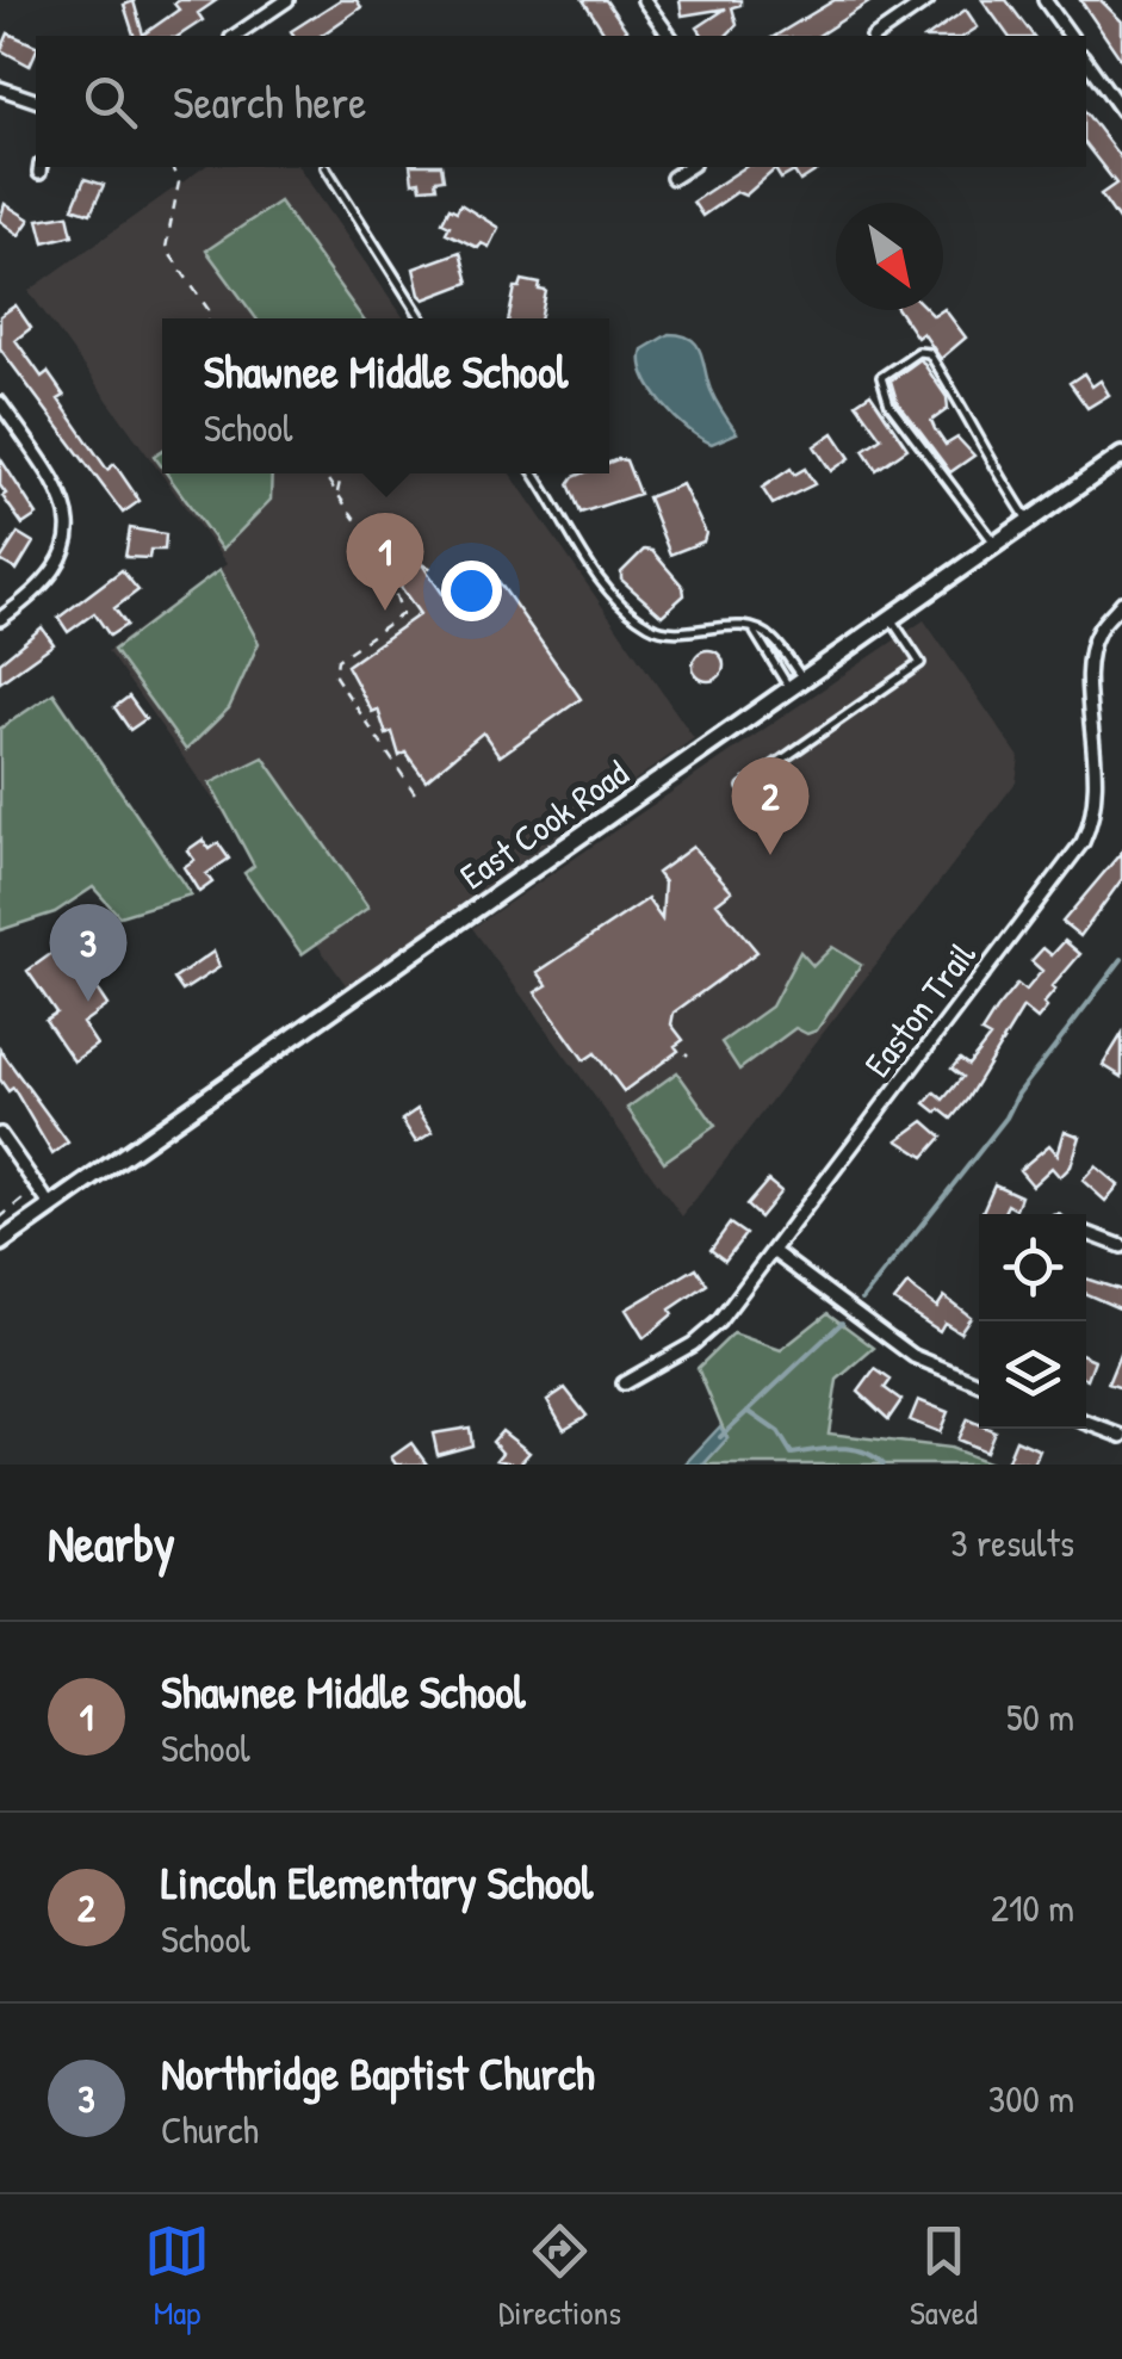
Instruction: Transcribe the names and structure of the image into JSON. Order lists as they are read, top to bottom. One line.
{"streets":{"main road":["East Cook Road"],"street":["Easton Trail"]},"north":"bottom right","page":{"search":"Search here","popup":["Shawnee Middle School","School"],"pins":["1","2","3"],"heading":["Nearby","3 results"],"list":[{"mark":"1","name":"Shawnee Middle School","note":"School","value":"50 m"},{"mark":"2","name":"Lincoln Elementary School","note":"School","value":"210 m"},{"mark":"3","name":"Northridge Baptist Church","note":"Church","value":"300 m"}],"nav":["Map","Directions","Saved"]}}
